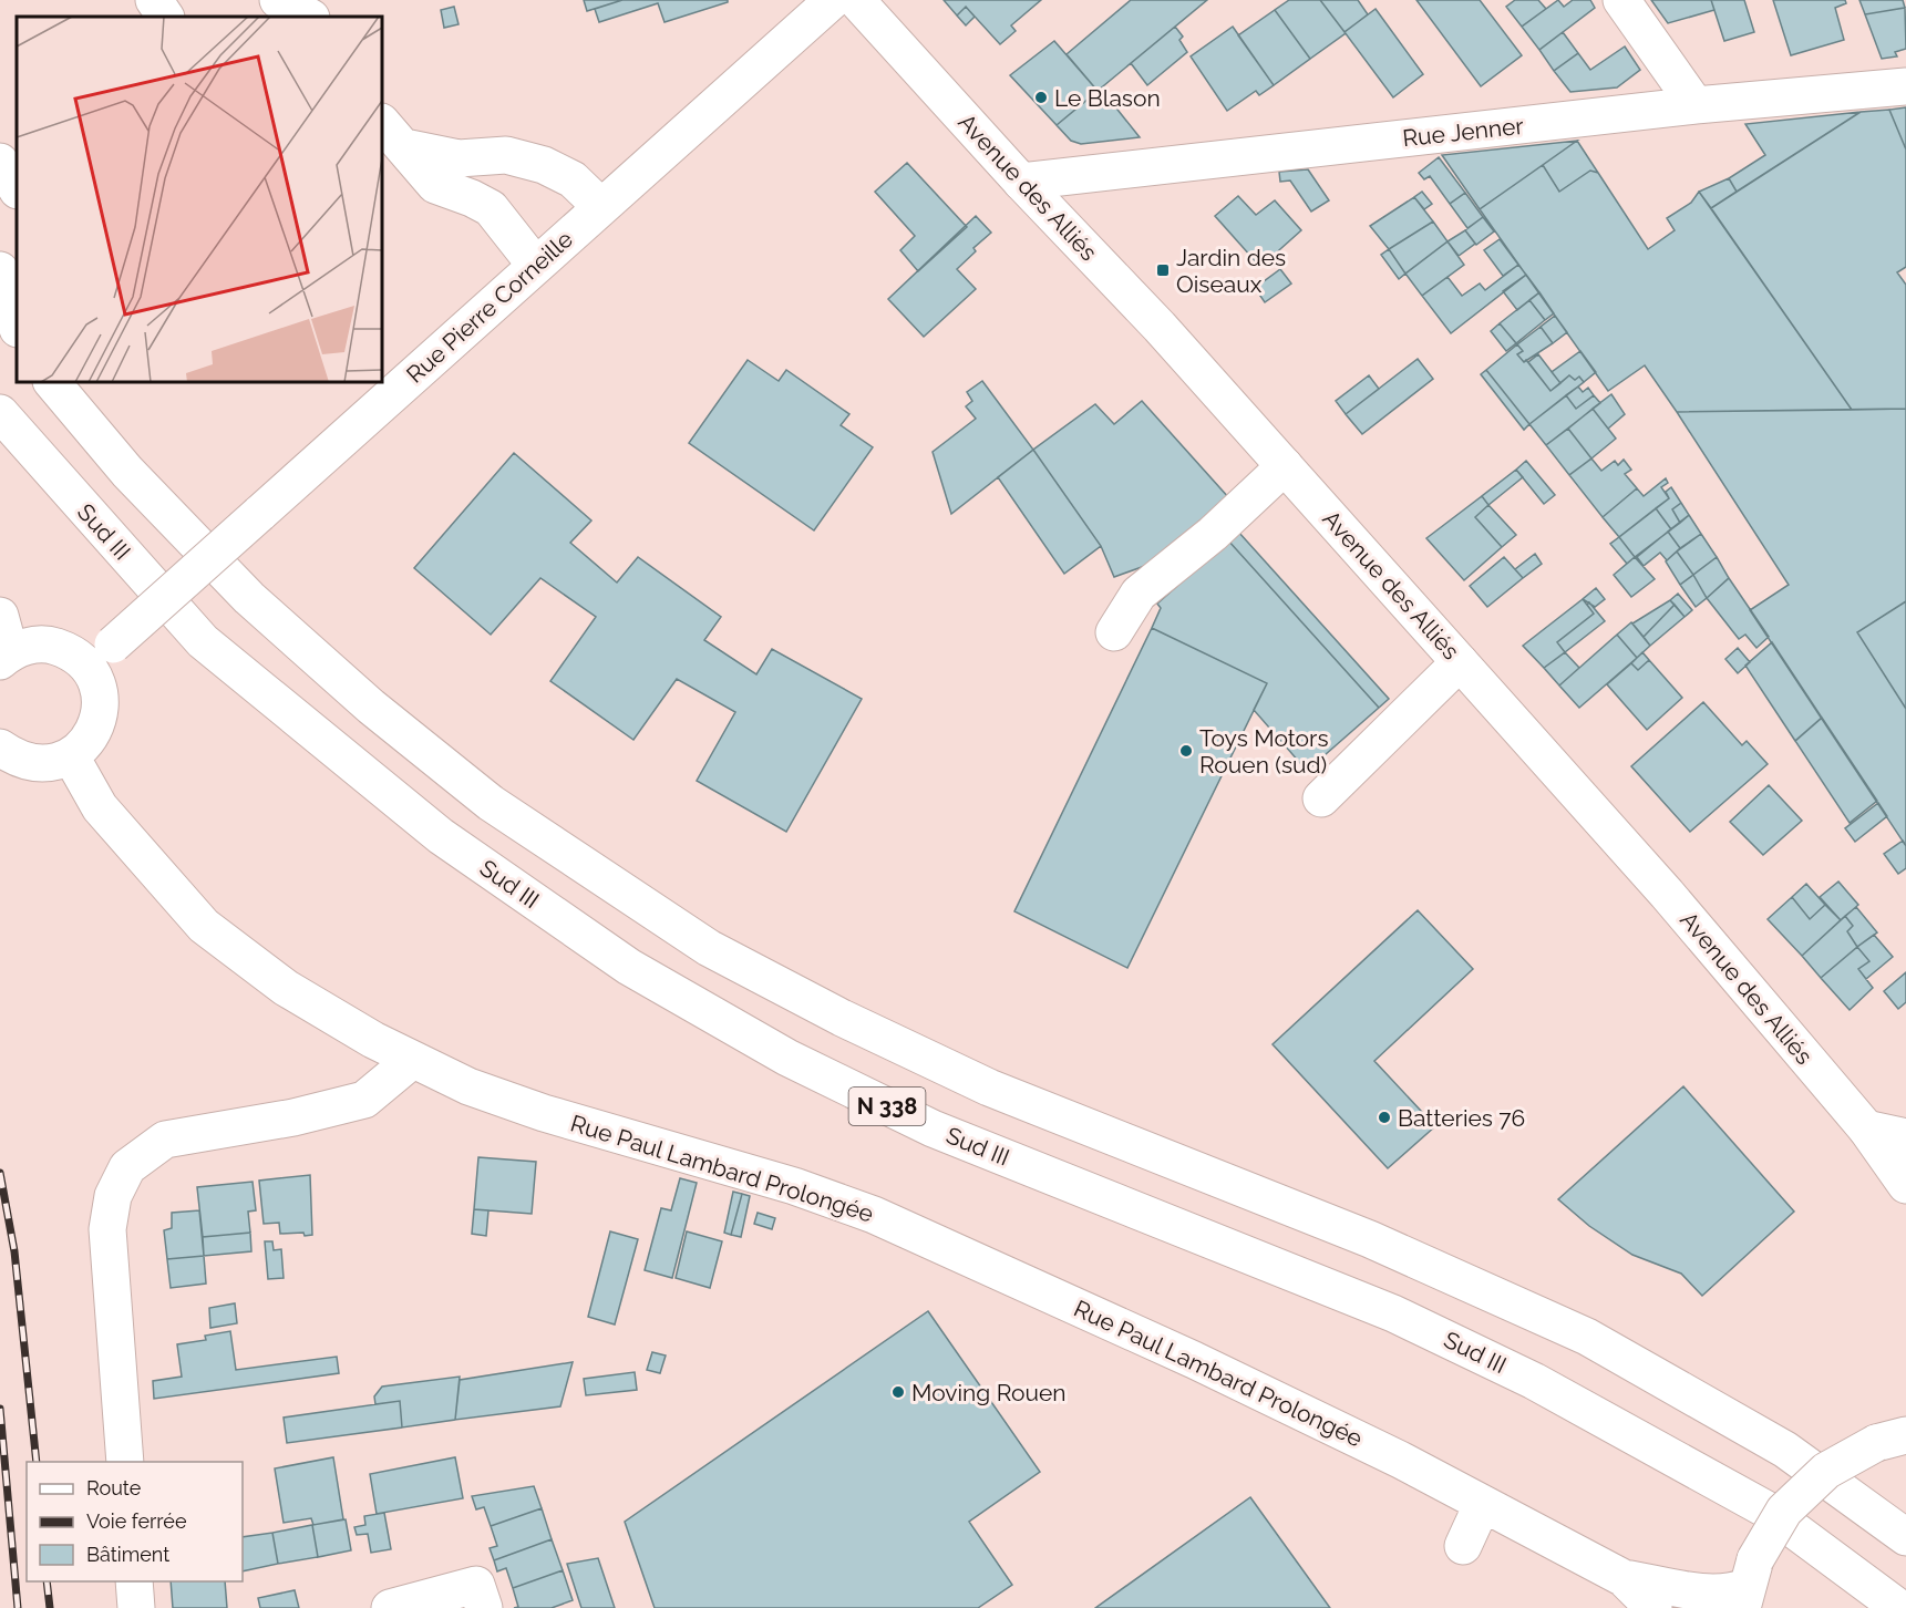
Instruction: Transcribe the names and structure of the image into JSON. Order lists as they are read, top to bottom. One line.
{"streets":{"main road":["Rue Jenner","Avenue des Alliés","Rue Pierre Corneille","Sud III","N 338","Rue Paul Lambard Prolongée"]},"crossings":[["Rue Jenner","Avenue des Alliés"]],"places":{"other":["Le Blason","Toys Motors Rouen (sud)","Batteries 76","Moving Rouen"],"transit":["Jardin des Oiseaux"]},"legend":["Route","Voie ferrée","Bâtiment"]}
